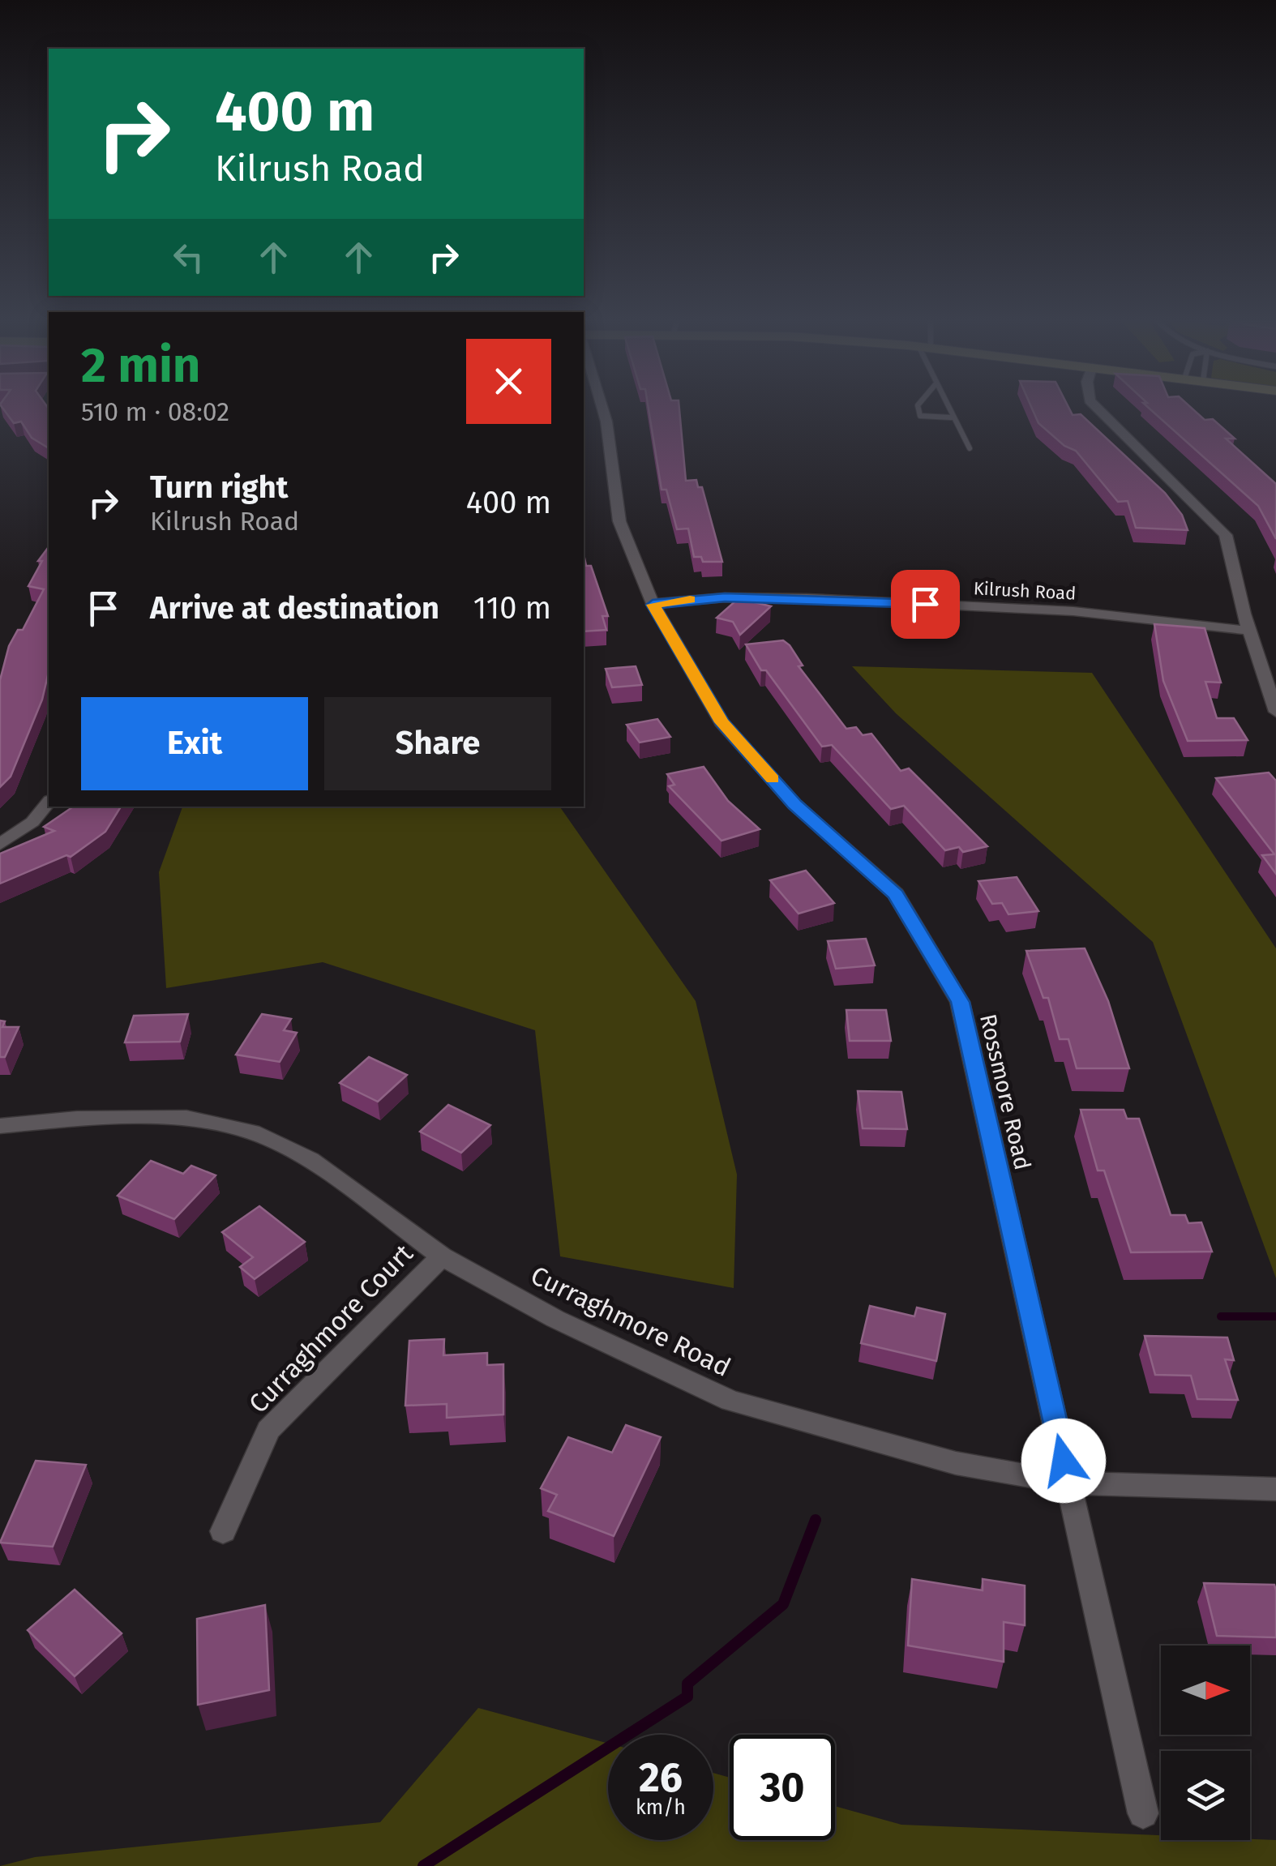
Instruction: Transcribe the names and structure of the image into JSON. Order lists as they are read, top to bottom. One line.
{"streets":{"street":["Kilrush Road","Rossmore Road","Curraghmore Road","Curraghmore Court"]},"crossings":[["Kilrush Road","Rossmore Road"],["Rossmore Road","Curraghmore Road"],["Curraghmore Road","Curraghmore Court"]],"north":"right","page":{"turn":["400 m","Kilrush Road"],"heading":["2 min","510 m · 08:02"],"list":[{"name":"Turn right","note":"Kilrush Road","value":"400 m"},{"name":"Arrive at destination","value":"110 m"}],"buttons":["Exit","Share"],"speed":"26 km/h","limit":"30"}}
